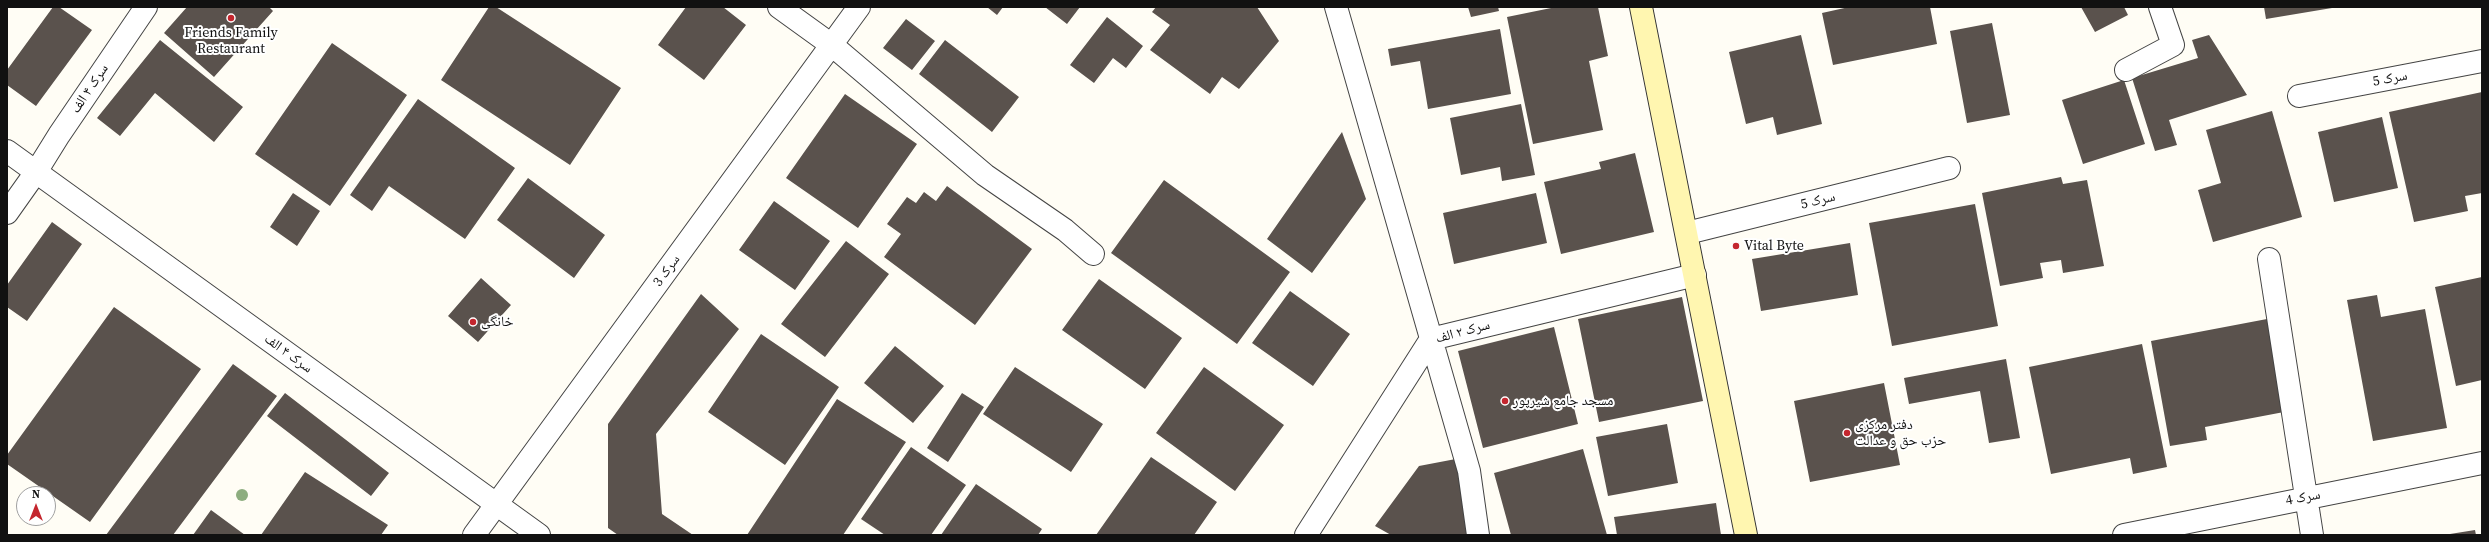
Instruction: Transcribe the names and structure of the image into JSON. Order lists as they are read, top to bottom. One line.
{"streets":{"street":["سرک 5","سرک ۴ الف","سرک 3","سرک ۲ الف","سرک 4"]},"crossings":[["سرک ۴ الف","سرک 3"]],"places":["Friends Family Restaurant","Vital Byte","خانگی","مسجد جامع شیرپور","دفتر مرکزی حزب حق و عدالت"],"north":"top"}
